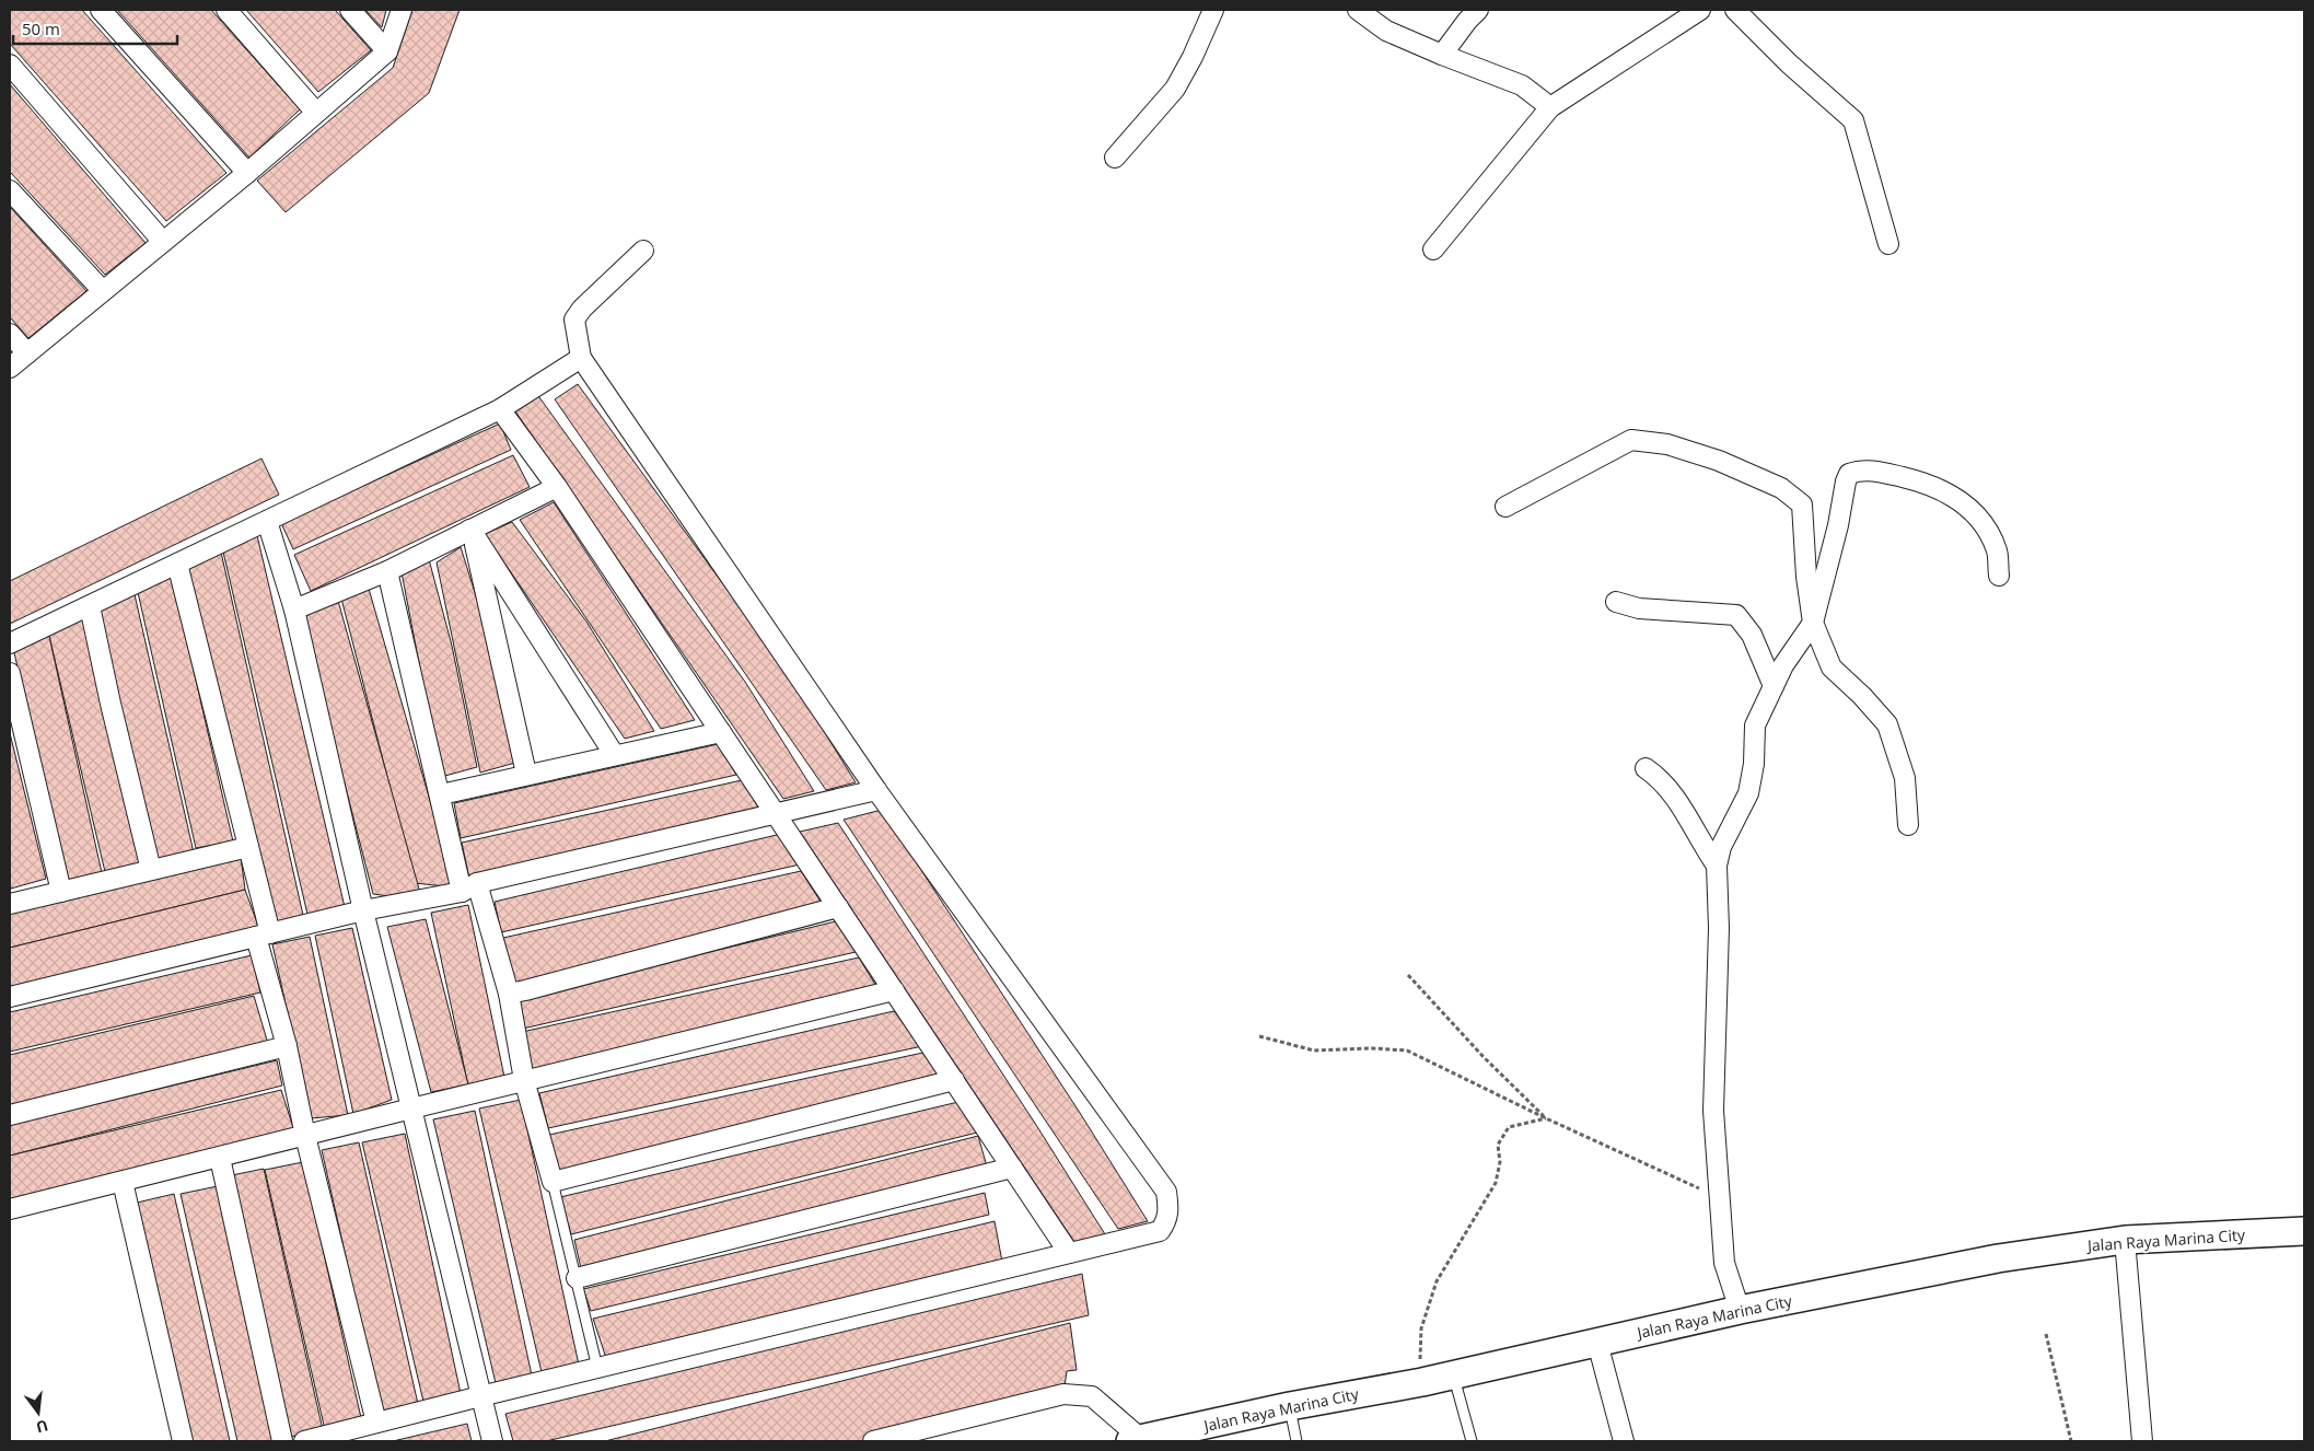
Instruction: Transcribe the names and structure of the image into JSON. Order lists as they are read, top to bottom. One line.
{"streets":{"main road":["Jalan Raya Marina City"]},"scale_bar":"50 m","north":"bottom"}
